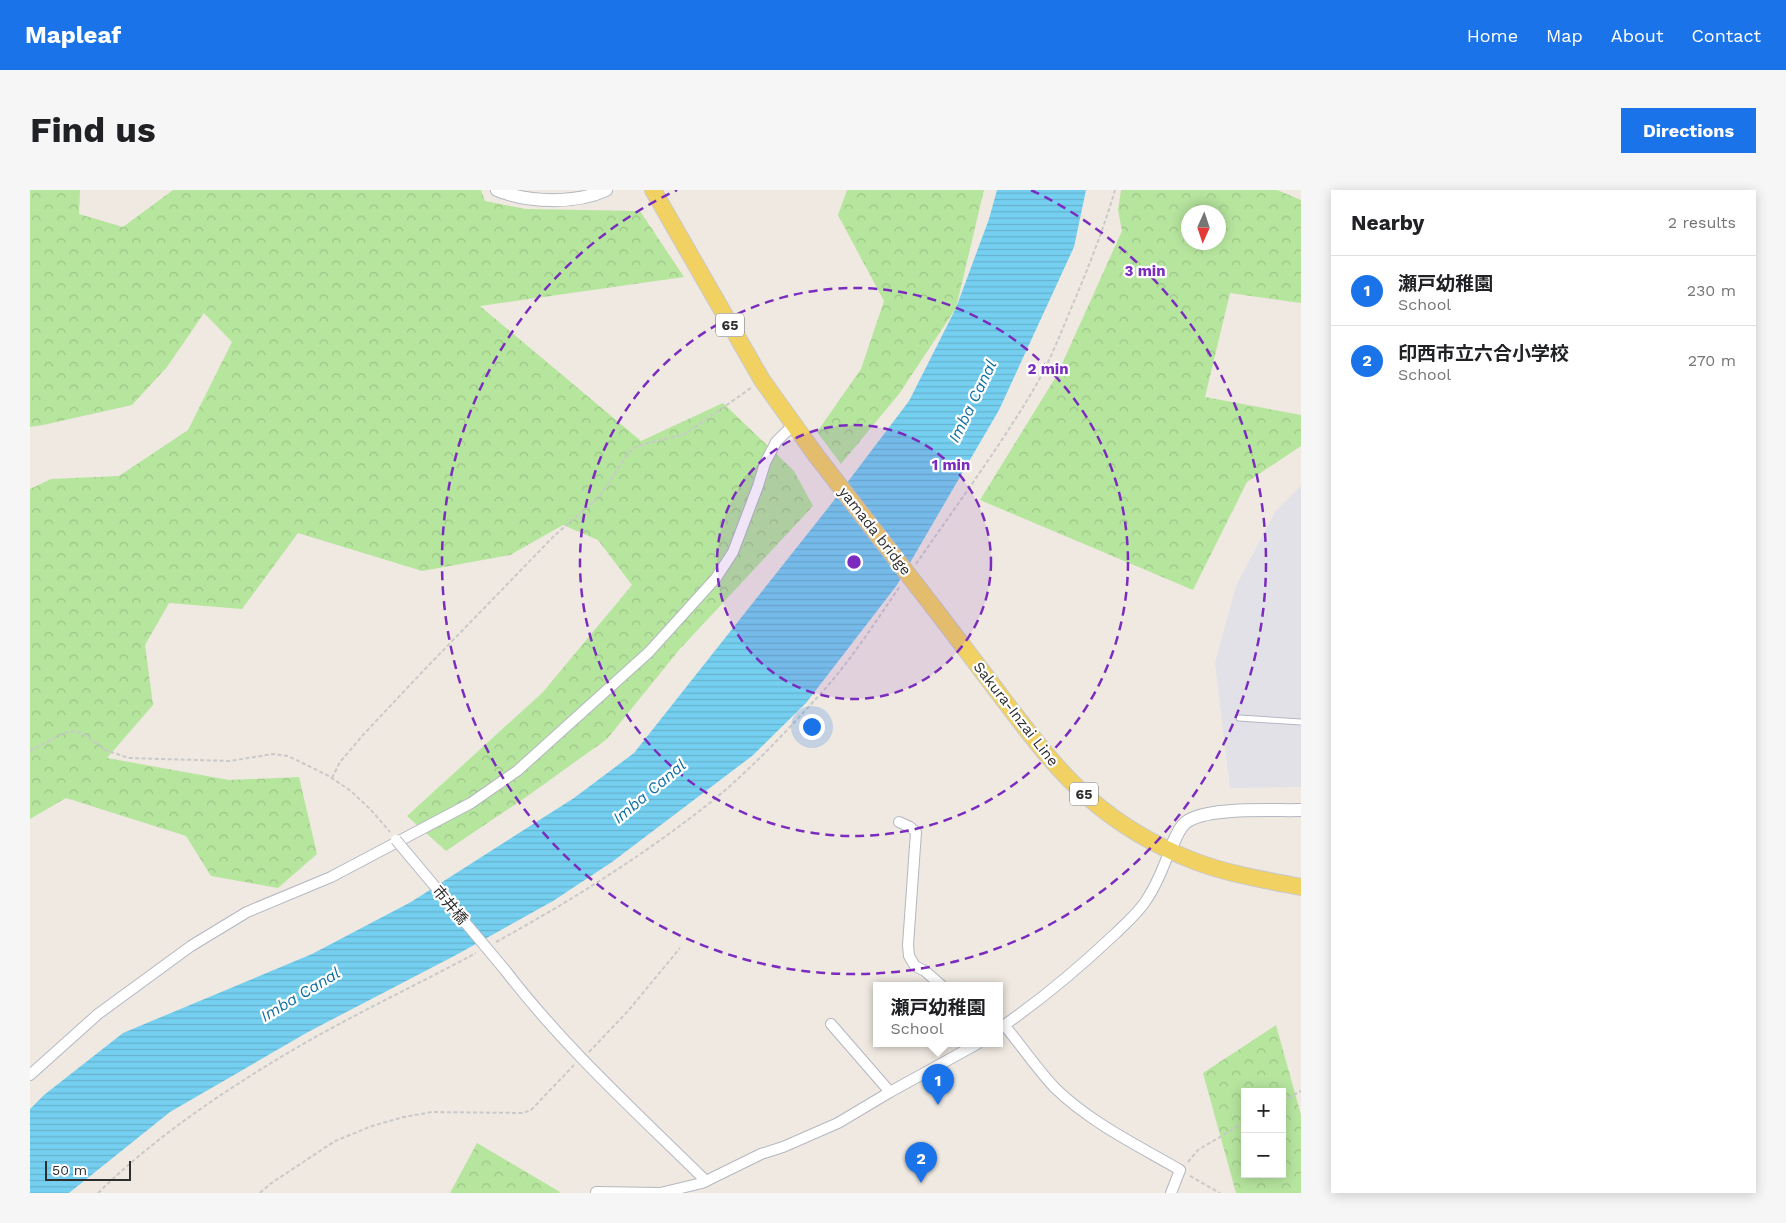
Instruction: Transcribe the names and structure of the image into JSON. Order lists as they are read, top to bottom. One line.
{"streets":{"main road":["65","yamada bridge","Sakura-Inzai Line"],"street":["市井橋"]},"crossings":[["65","yamada bridge"],["yamada bridge","Sakura-Inzai Line"]],"water":["Imba Canal"],"scale_bar":"50 m","north":"bottom","page":{"header":"Mapleaf","nav":["Home","Map","About","Contact"],"buttons":"Directions","title":"Find us","heading":["Nearby","2 results"],"list":[{"mark":"1","name":"瀬戸幼稚園","note":"School","value":"230 m"},{"mark":"2","name":"印西市立六合小学校","note":"School","value":"270 m"}],"popup":["瀬戸幼稚園","School"],"pins":["1","2"],"map_buttons":["+","−"],"scale":"50 m"},"rings":["3 min","2 min","1 min"]}
